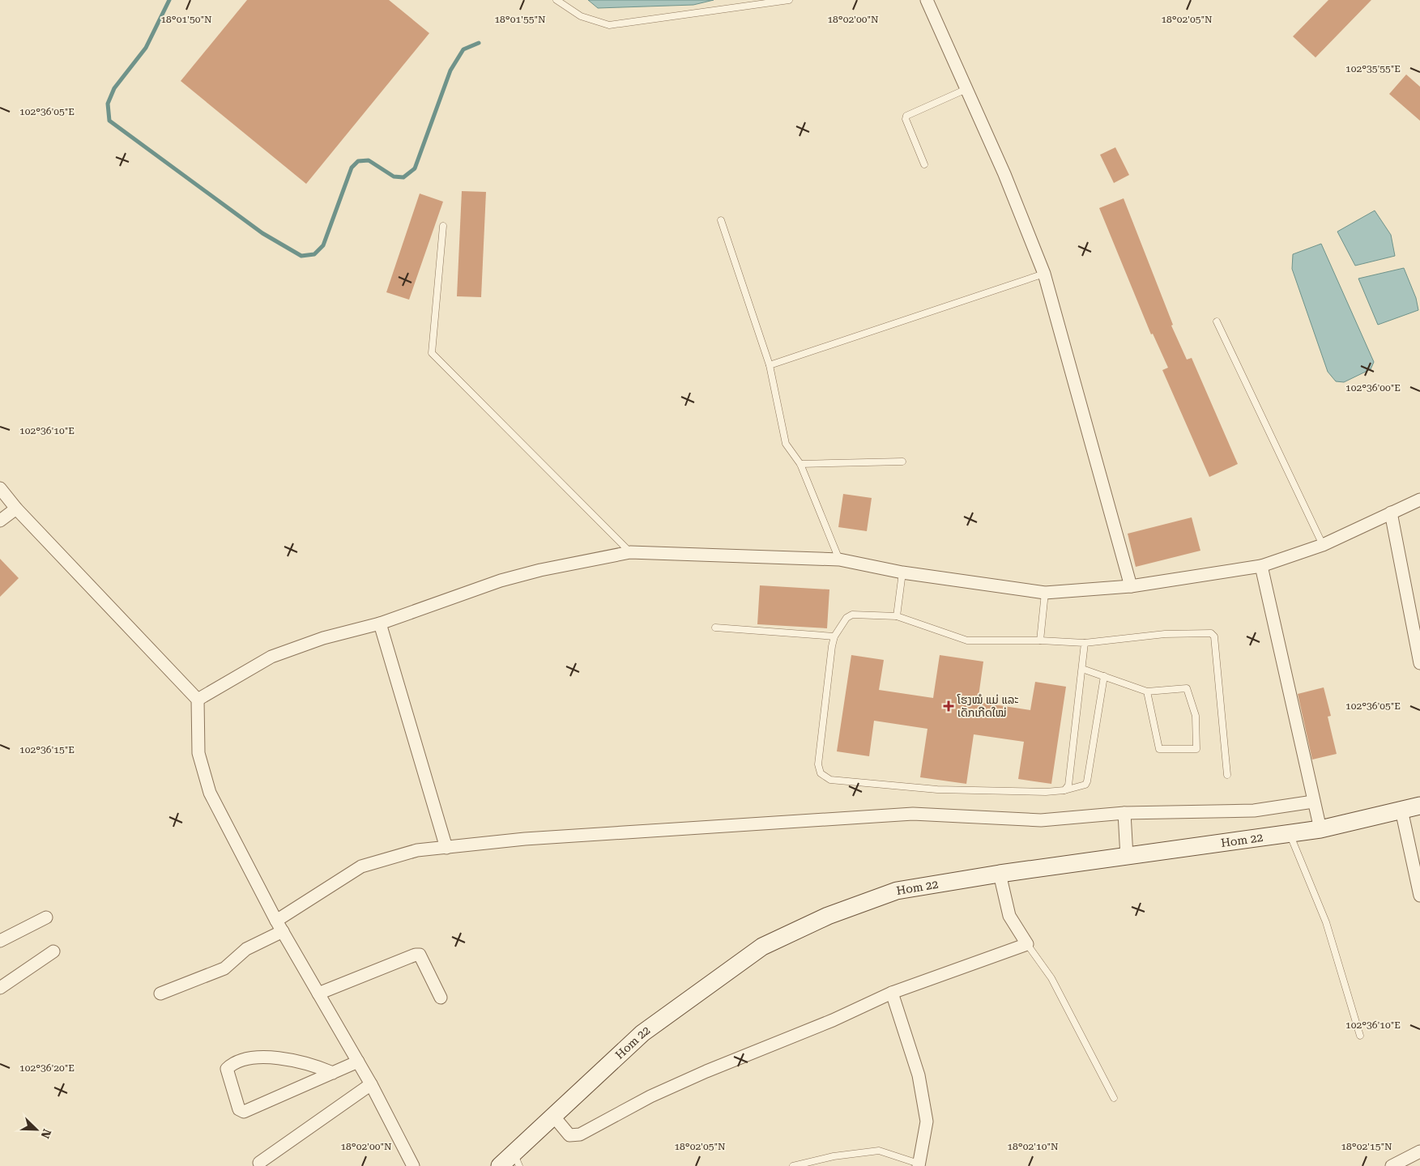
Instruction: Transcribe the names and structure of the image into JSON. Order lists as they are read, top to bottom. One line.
{"streets":{"street":["Hom 22"]},"places":{"health":["ໂຮງໝໍ ແມ່ ແລະ ເດັກເກີດໃໝ່"]},"north":"bottom right","coordinates":["18°01'50\"N","18°01'55\"N","18°02'00\"N","18°02'05\"N","102°35'55\"E","102°36'05\"E","102°36'00\"E","102°36'10\"E","102°36'15\"E","102°36'20\"E","18°02'10\"N","18°02'15\"N"]}
